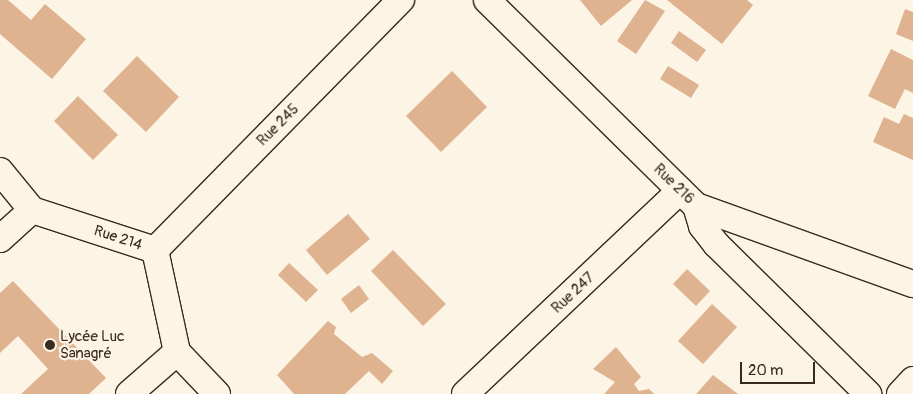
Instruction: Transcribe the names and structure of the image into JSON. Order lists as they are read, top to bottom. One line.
{"streets":{"street":["Rue 245","Rue 216","Rue 214","Rue 247"]},"crossings":[["Rue 245","Rue 214"],["Rue 216","Rue 247"]],"places":["Lycée Luc Sanagré"],"scale_bar":"20 m"}
